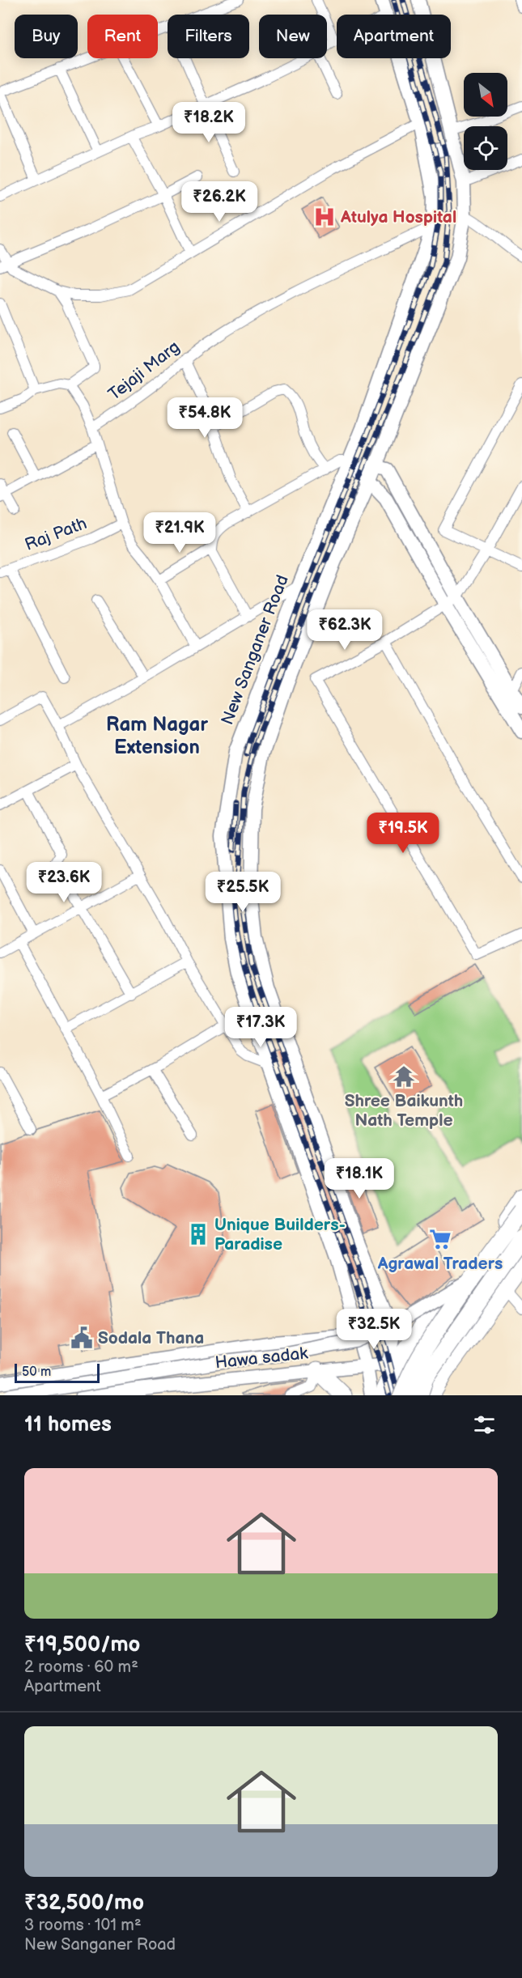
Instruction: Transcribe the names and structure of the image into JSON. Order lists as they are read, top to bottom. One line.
{"streets":{"main road":["New Sanganer Road","Hawa sadak"],"street":["Tejaji Marg","Raj Path"]},"crossings":[["Tejaji Marg","New Sanganer Road"],["New Sanganer Road","Hawa sadak"]],"districts":["Ram Nagar Extension"],"places":{"hospital":["Atulya Hospital"],"temple":["Shree Baikunth Nath Temple"],"building":["Unique Builders- Paradise"],"supermarket":["Agrawal Traders"],"public building":["Sodala Thana"]},"scale_bar":"50 m","north":"bottom right","page":{"chip":["Buy","Rent","Filters","New","Apartment"],"price":["₹18.2K","₹26.2K","₹54.8K","₹21.9K","₹62.3K","₹19.5K","₹23.6K","₹25.5K","₹17.3K","₹18.1K","₹32.5K"],"scale":"50 m","heading":"11 homes","list":[{"name":"₹19,500/mo","note":"2 rooms · 60 m² · Apartment"},{"name":"₹32,500/mo","note":"3 rooms · 101 m² · New Sanganer Road"}]}}
